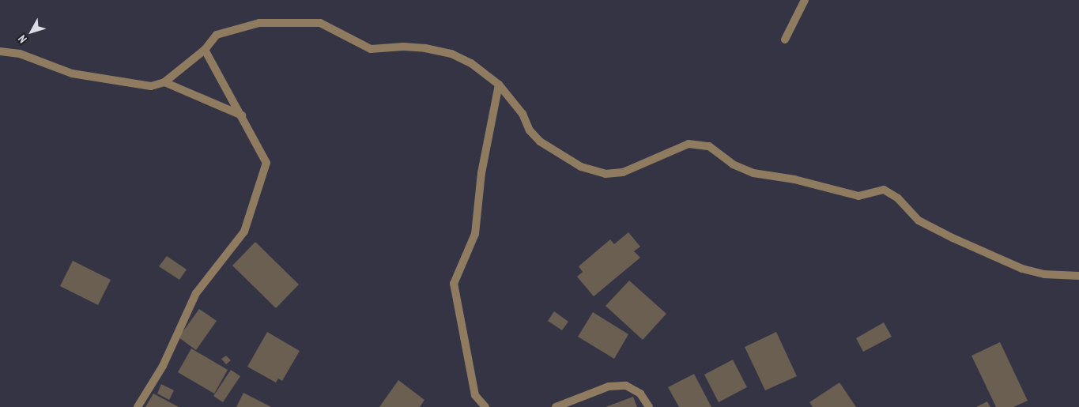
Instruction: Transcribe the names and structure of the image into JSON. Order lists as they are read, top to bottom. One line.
{"north":"bottom left"}
